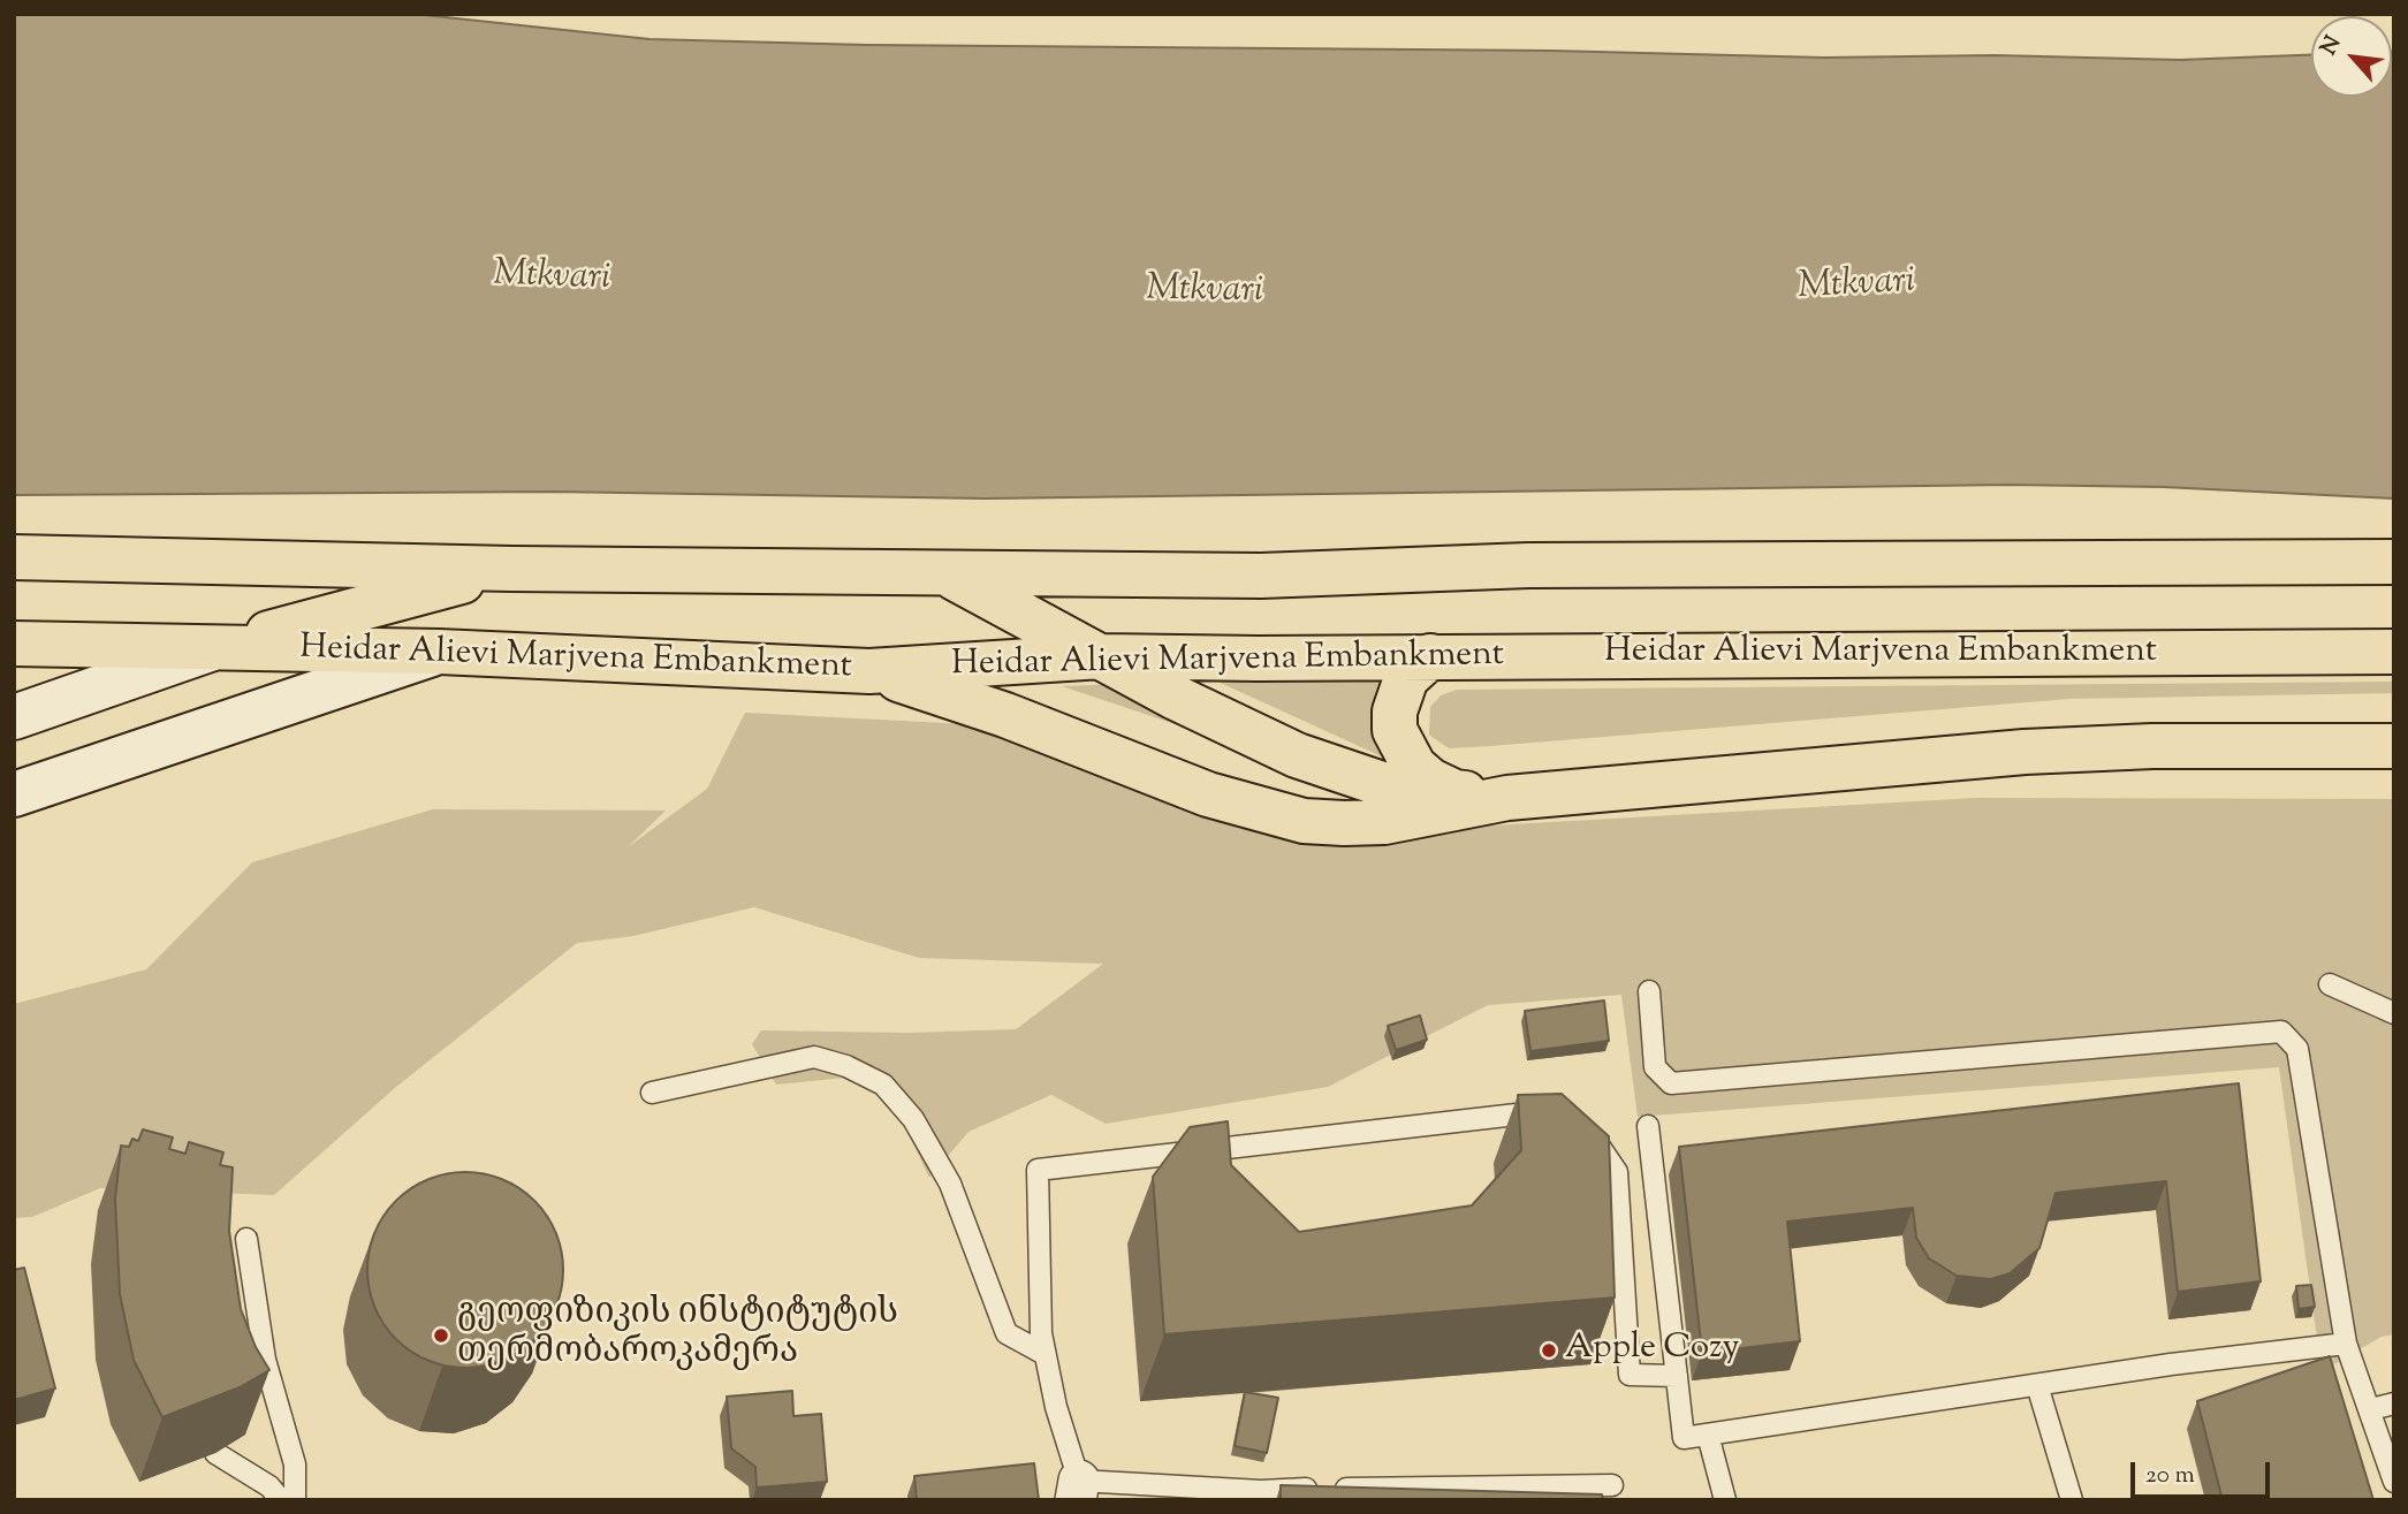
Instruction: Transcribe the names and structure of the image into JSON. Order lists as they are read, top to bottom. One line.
{"streets":{"highway":["Heidar Alievi Marjvena Embankment"]},"water":["Mtkvari"],"places":["გეოფიზიკის ინსტიტუტის თერმობაროკამერა","Apple Cozy"],"scale_bar":"20 m","north":"top left"}
